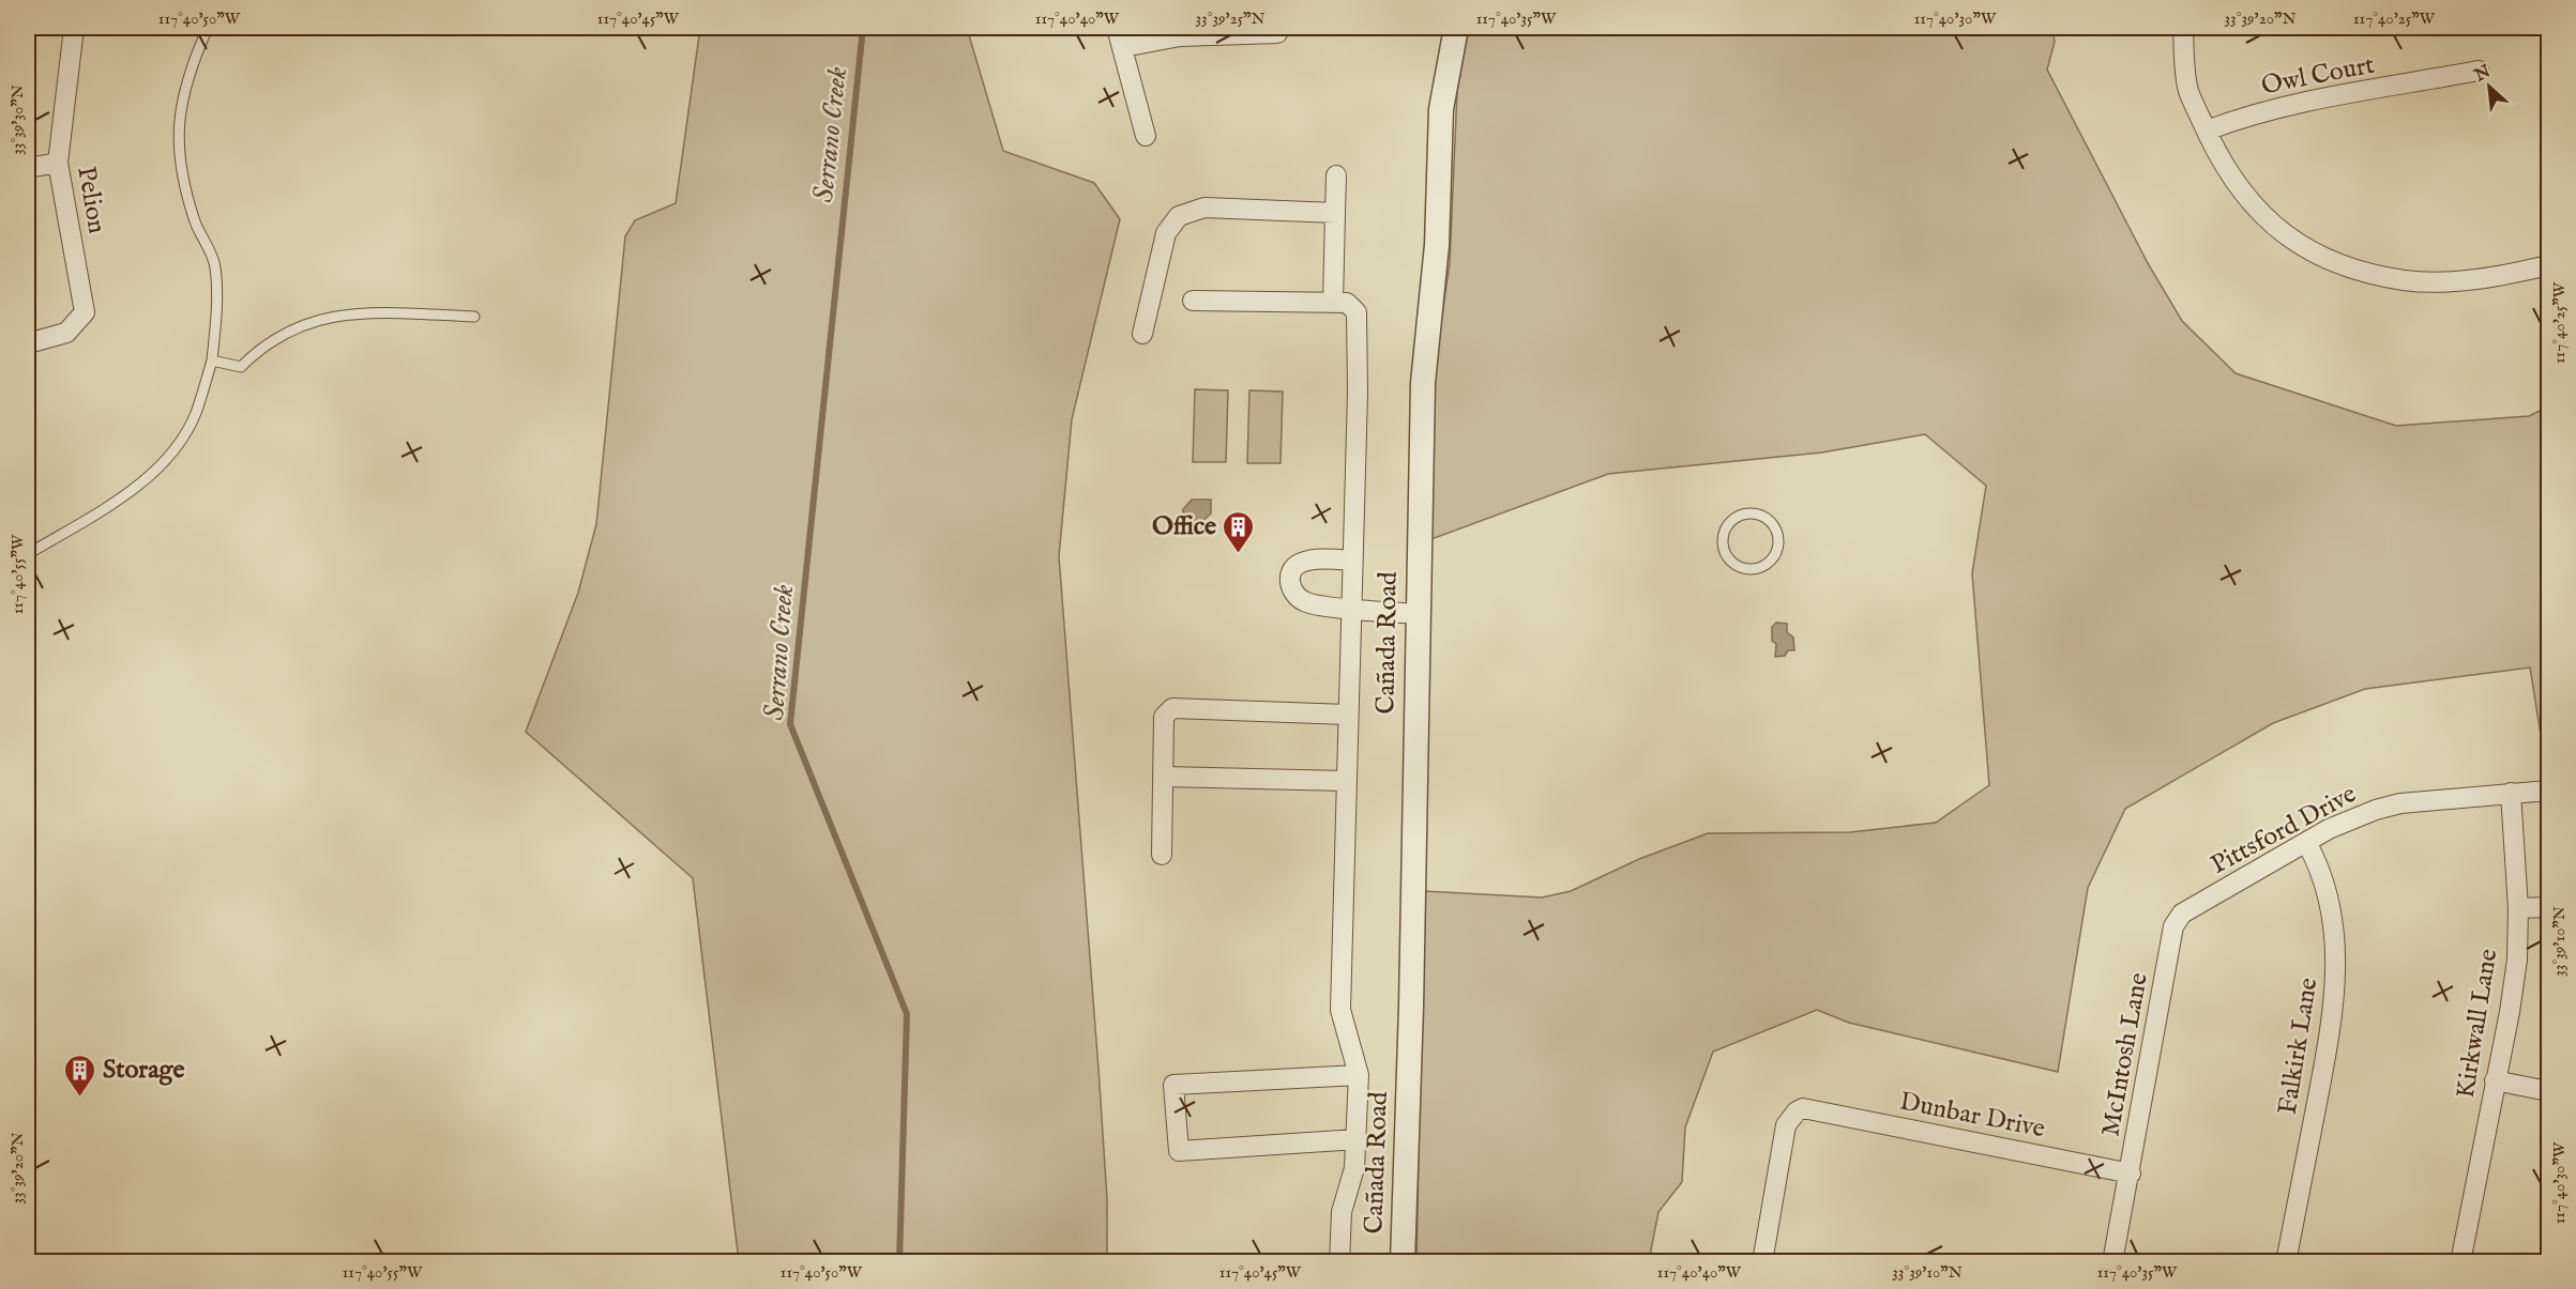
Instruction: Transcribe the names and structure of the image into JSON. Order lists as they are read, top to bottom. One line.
{"streets":{"street":["Owl Court","Pelion","Cañada Road","Pittsford Drive","Kirkwall Lane","Falkirk Lane","McIntosh Lane","Dunbar Drive"]},"crossings":[["Pittsford Drive","Kirkwall Lane"],["Pittsford Drive","Falkirk Lane"],["Pittsford Drive","McIntosh Lane"],["McIntosh Lane","Dunbar Drive"]],"water":["Serrano Creek"],"places":{"building":["Office","Storage"]},"north":"top left","coordinates":["117°40'50\"W","117°40'45\"W","117°40'40\"W","33°39'25\"N","117°40'35\"W","117°40'30\"W","33°39'20\"N","117°40'25\"W","33°39'30\"N","117°40'55\"W","33°39'10\"N"]}
